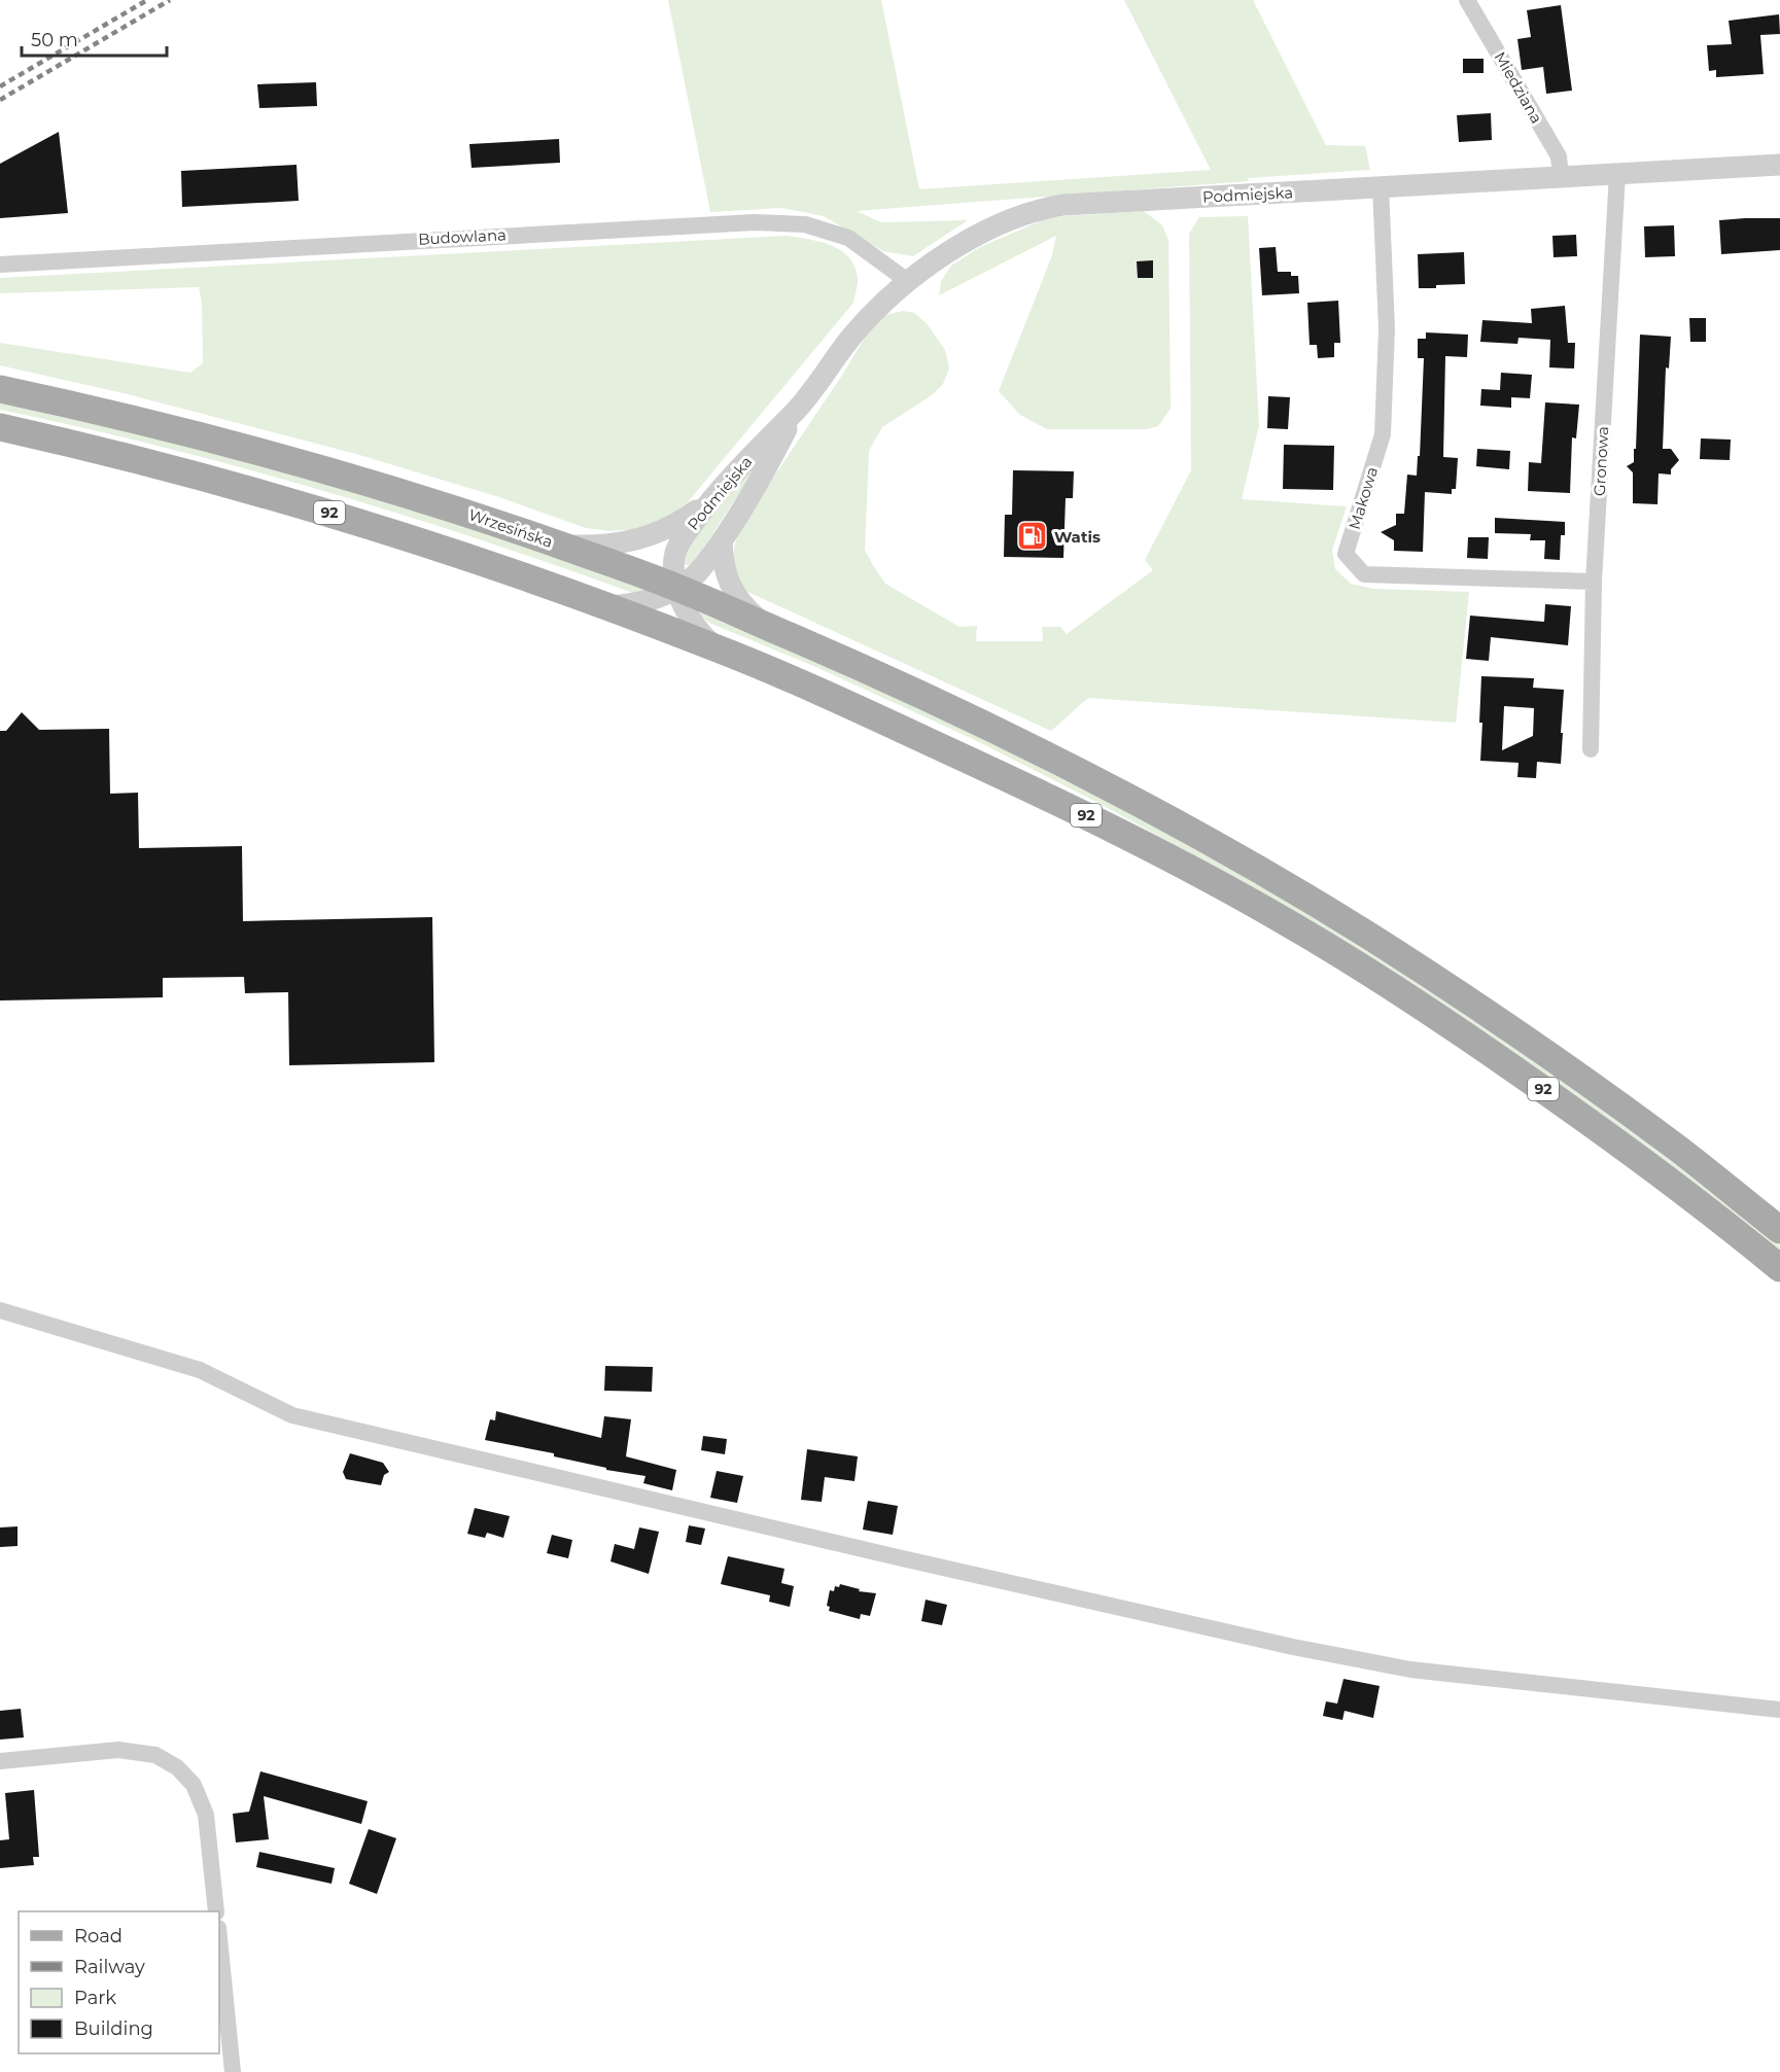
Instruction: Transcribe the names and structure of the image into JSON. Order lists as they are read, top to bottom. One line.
{"streets":{"main road":["92","Wrzesińska"],"street":["Miedziana","Podmiejska","Budowlana","Gronowa","Makowa"]},"crossings":[["Miedziana","Podmiejska"],["Podmiejska","Budowlana"],["Podmiejska","Gronowa"],["Podmiejska","Makowa"],["Podmiejska","92"],["Podmiejska","Wrzesińska"],["Gronowa","Makowa"]],"places":{"fuel station":["Watis"]},"legend":["Road","Railway","Park","Building"],"scale_bar":"50 m"}
